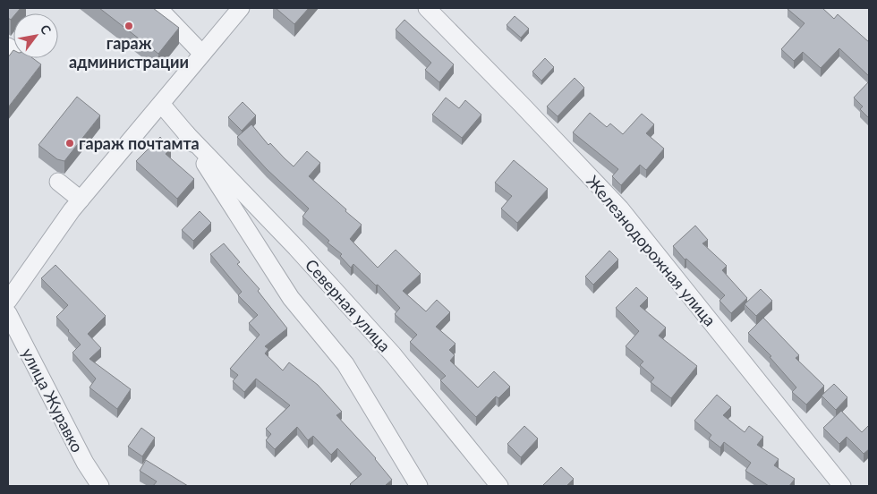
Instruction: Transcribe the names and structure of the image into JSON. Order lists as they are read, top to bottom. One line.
{"streets":{"street":["Железнодорожная улица","Северная улица","улица Журавко"]},"places":["гараж администрации","гараж почтамта"],"north":"top right"}
